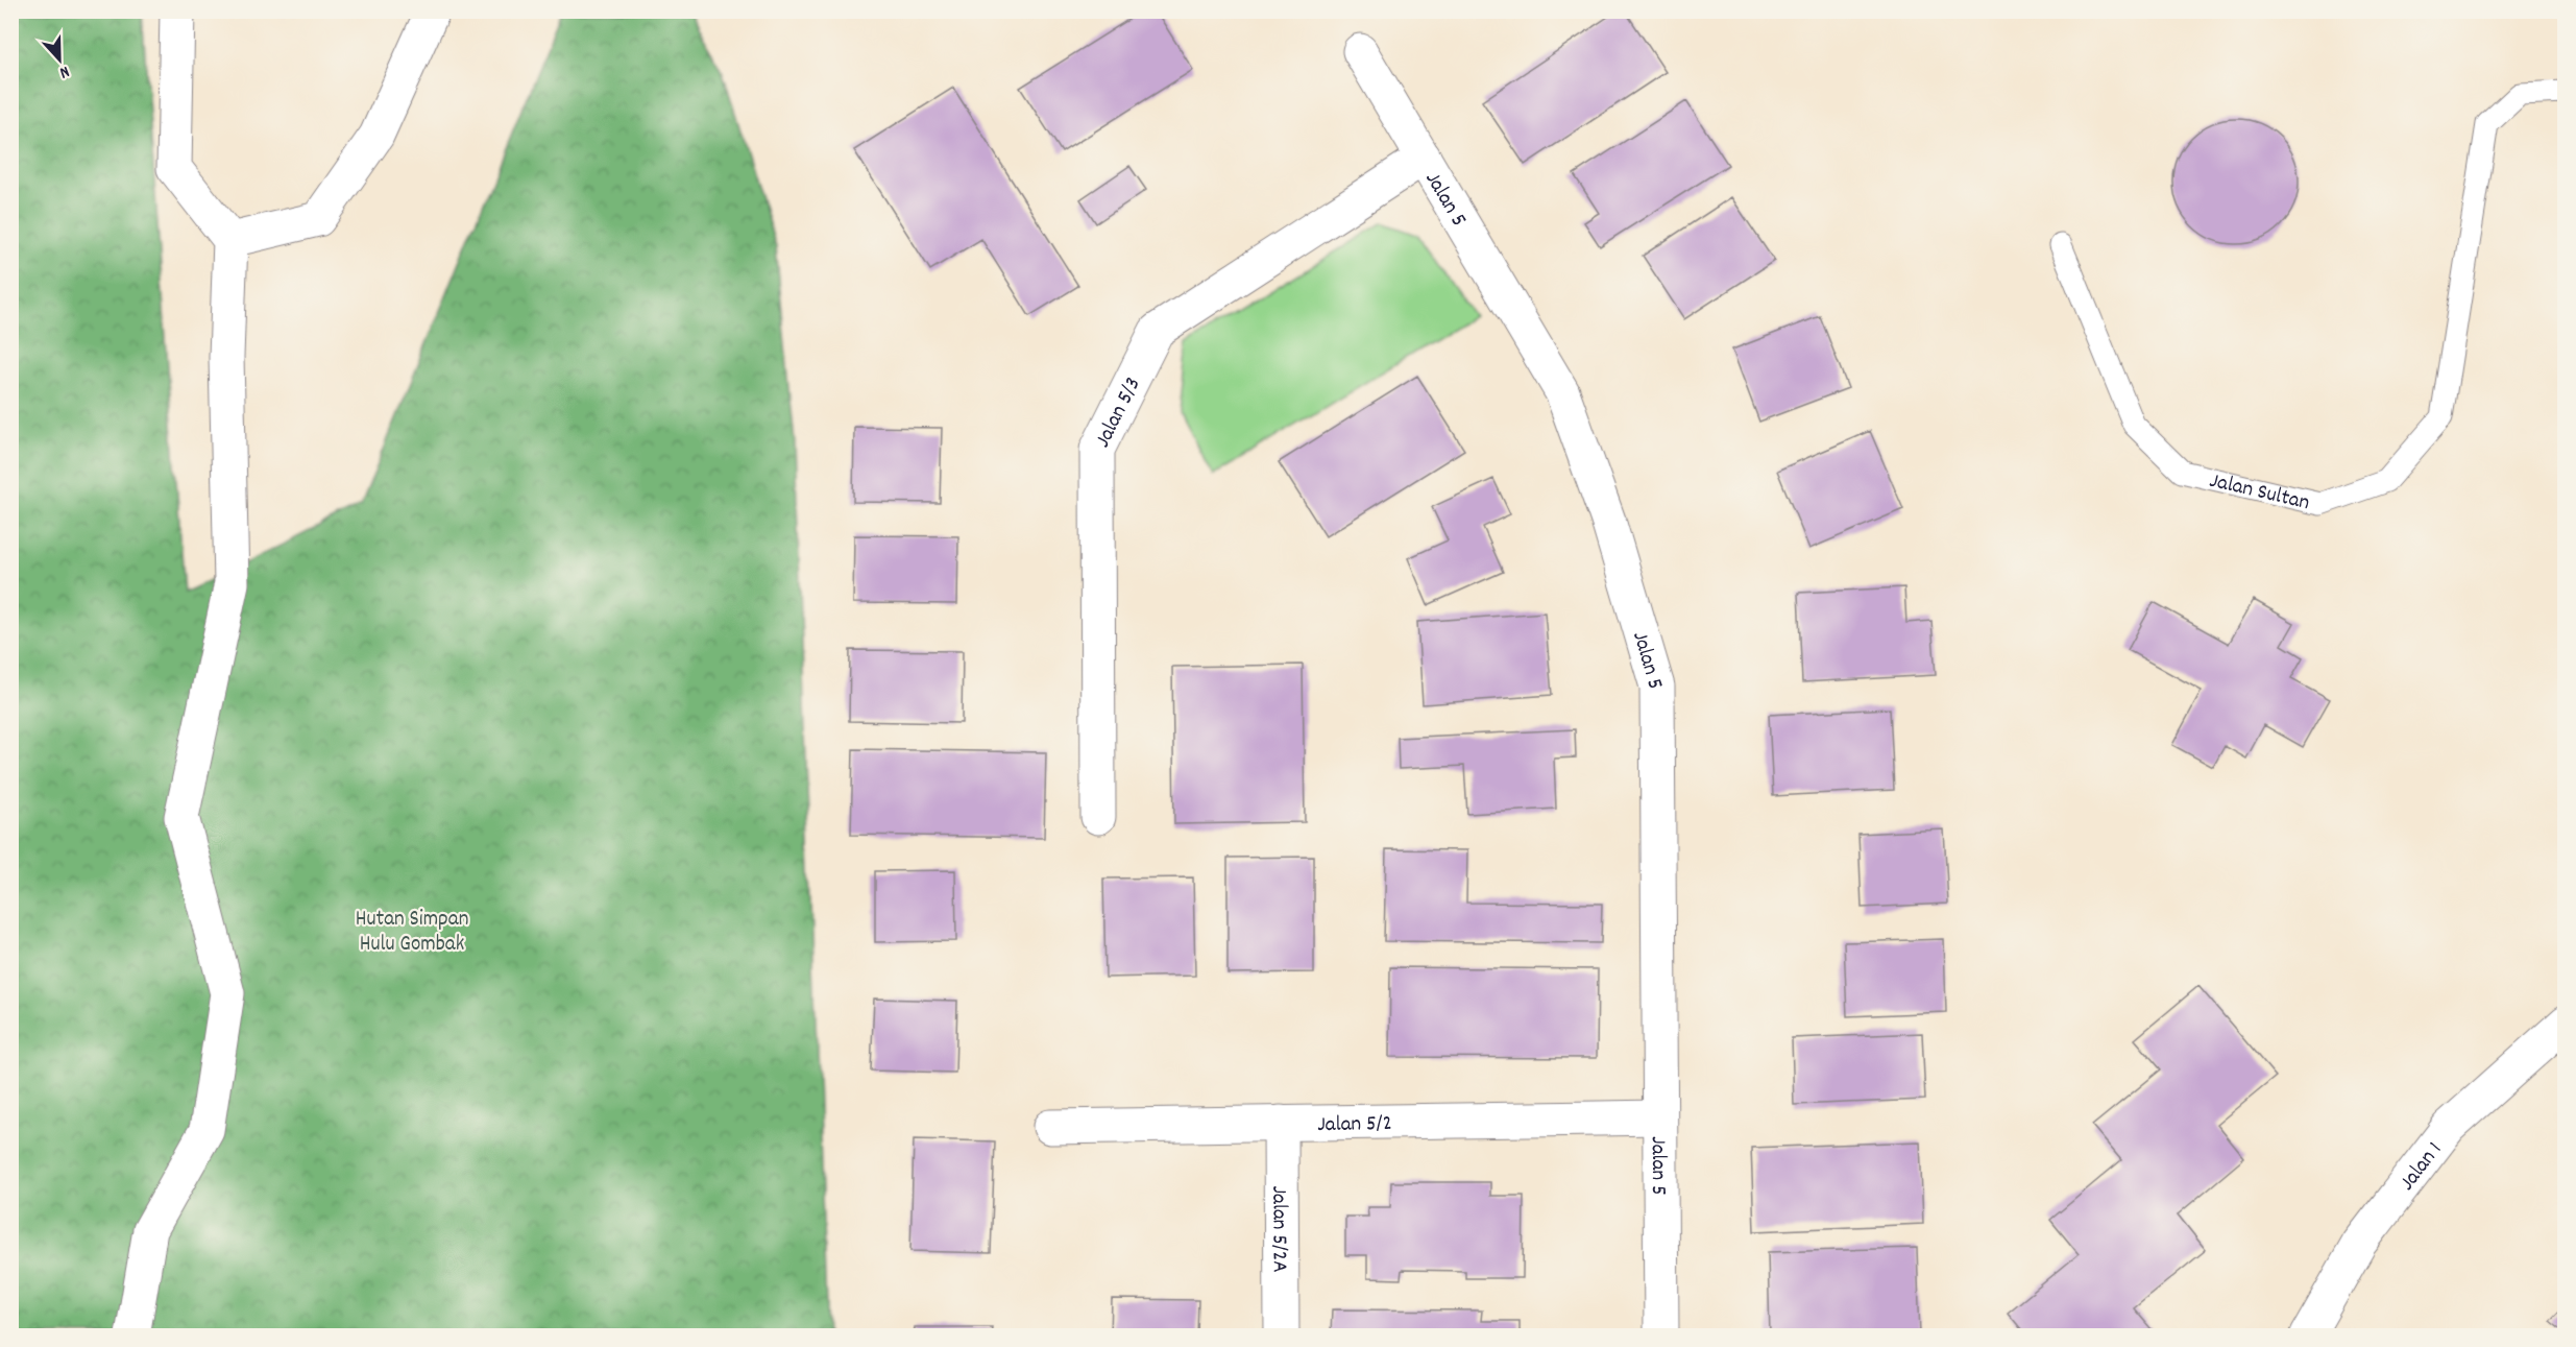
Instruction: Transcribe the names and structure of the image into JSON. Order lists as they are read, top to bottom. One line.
{"streets":{"street":["Jalan 5","Jalan 5/3","Jalan 5/2","Jalan 1","Jalan 5/2A"],"lane":["Jalan Sultan"]},"crossings":[["Jalan 5","Jalan 5/3"],["Jalan 5","Jalan 5/2"],["Jalan 5/2","Jalan 5/2A"]],"parks":["Hutan Simpan Hulu Gombak"],"north":"bottom"}
